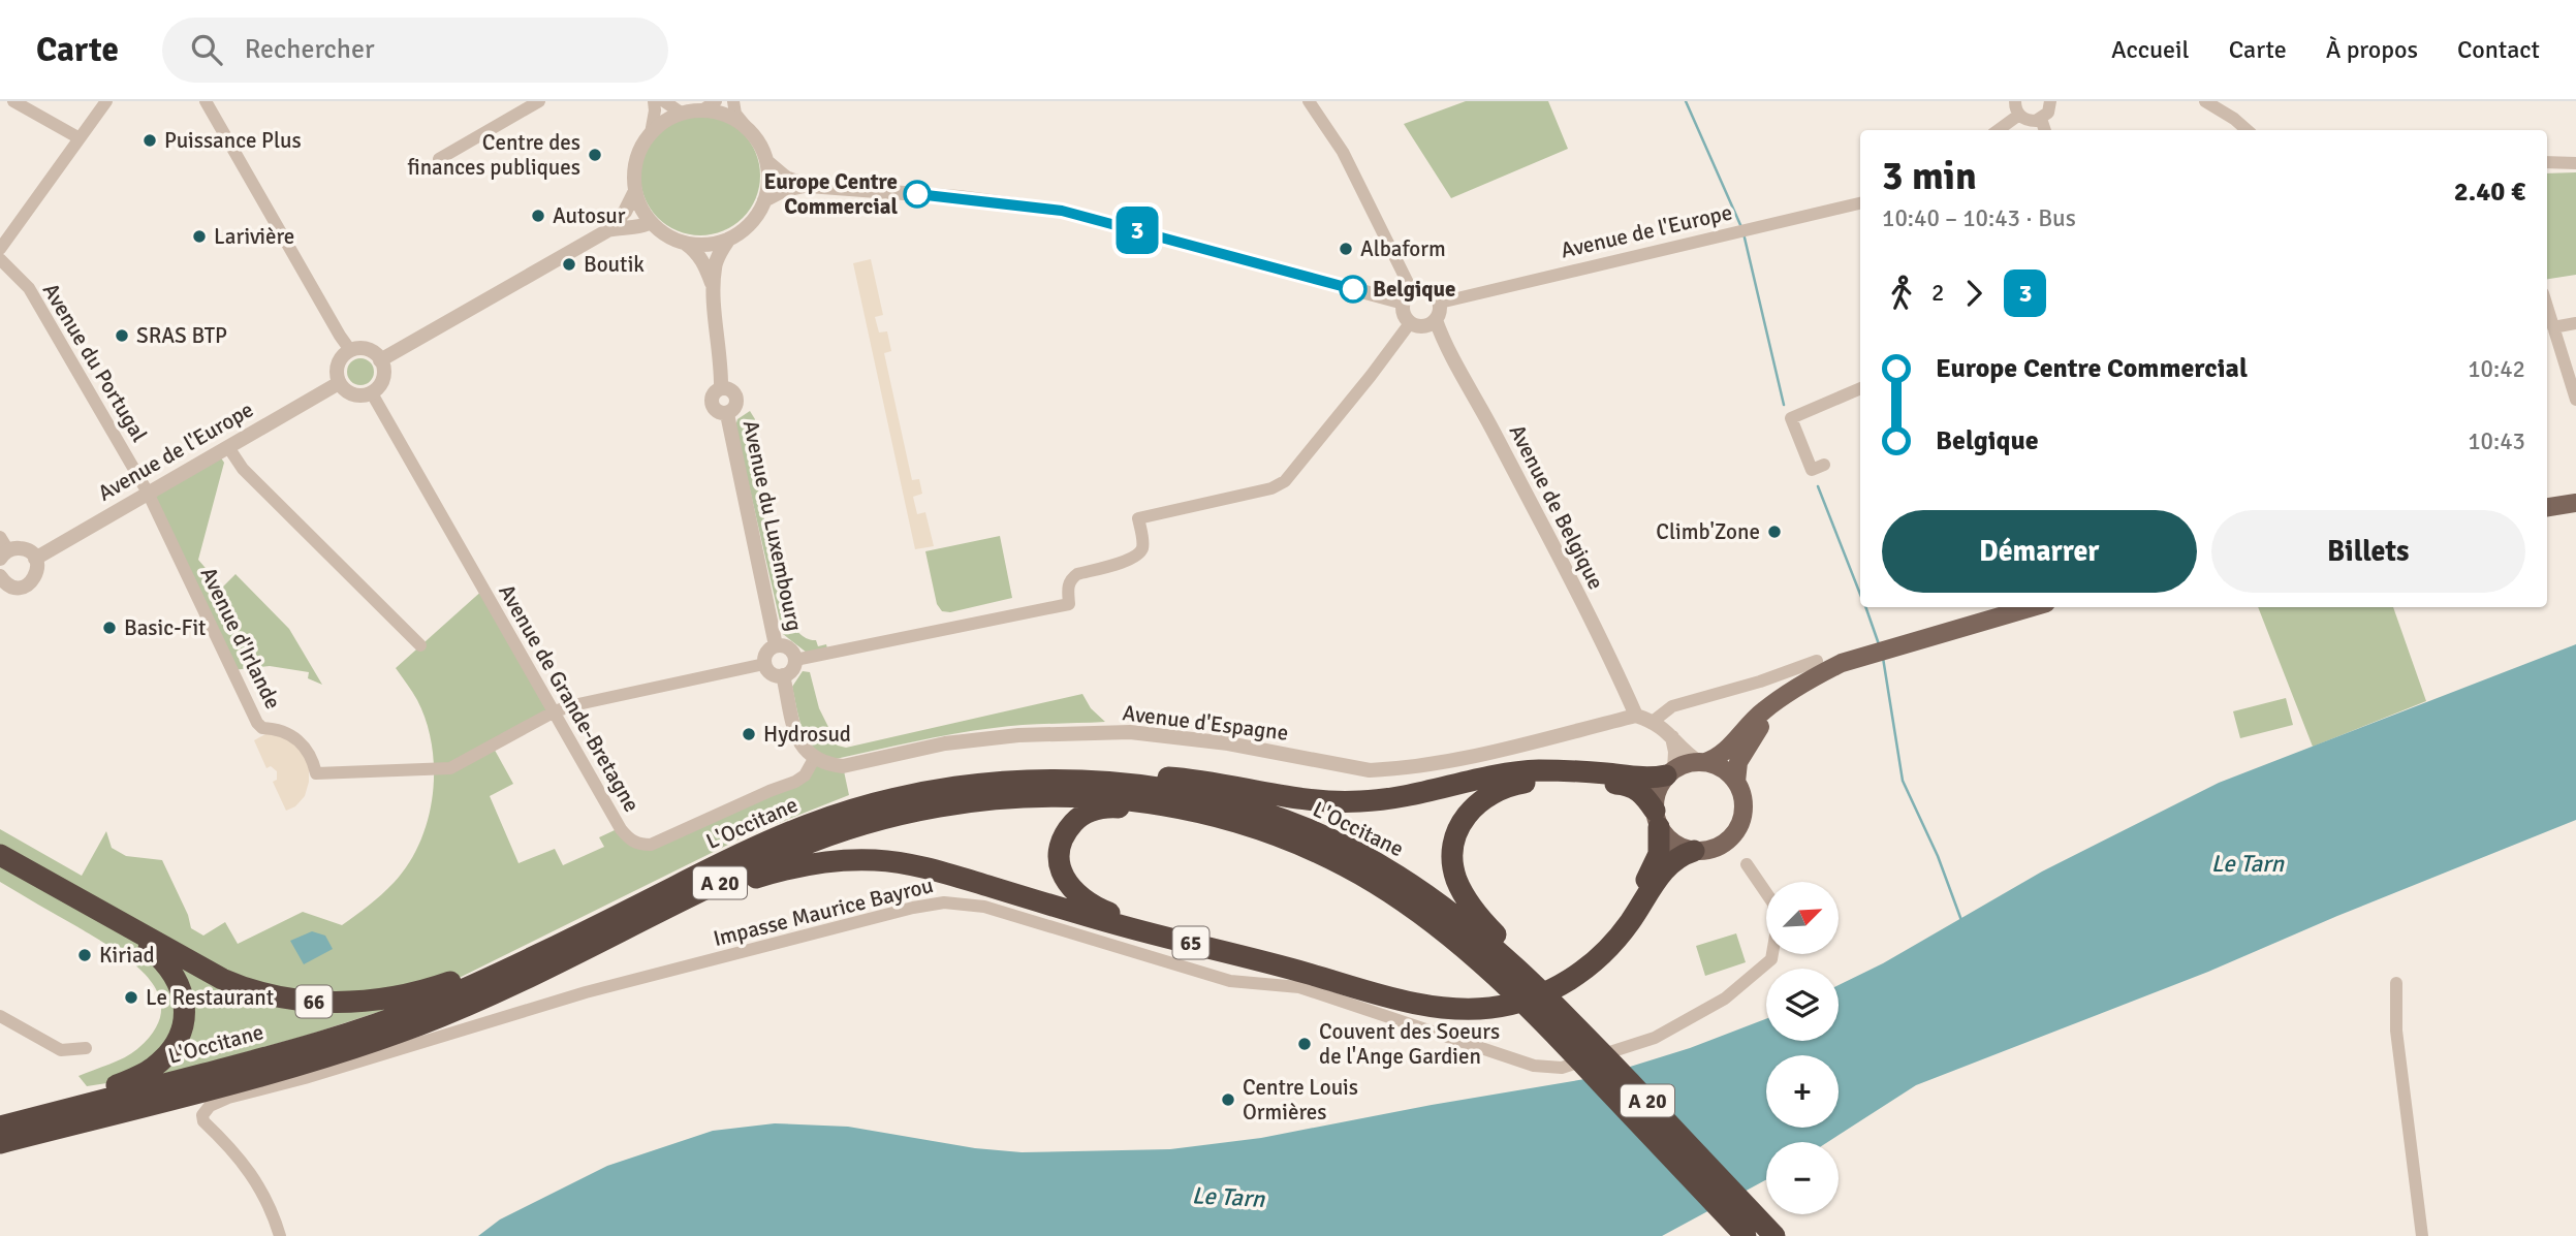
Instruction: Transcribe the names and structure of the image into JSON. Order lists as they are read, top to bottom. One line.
{"streets":{"highway":["L'Occitane","A 20","65","66"],"street":["Avenue de l'Europe","Avenue du Portugal","Avenue de Belgique","Avenue du Luxembourg","Avenue d'Irlande","Avenue de Grande-Bretagne","Avenue d'Espagne","Impasse Maurice Bayrou"]},"crossings":[["Avenue de l'Europe","Avenue du Portugal"],["Avenue de l'Europe","Avenue de Belgique"],["Avenue de l'Europe","Avenue d'Irlande"],["Avenue de l'Europe","Avenue de Grande-Bretagne"],["Avenue du Portugal","Avenue d'Irlande"],["Avenue de Belgique","Avenue d'Espagne"],["Avenue du Luxembourg","Avenue d'Irlande"],["Avenue d'Irlande","Avenue de Grande-Bretagne"],["Avenue de Grande-Bretagne","Avenue d'Espagne"],["Avenue d'Espagne","65"],["L'Occitane","A 20"],["L'Occitane","65"],["L'Occitane","66"]],"water":["Le Tarn"],"places":["Puissance Plus","Centre des finances publiques","Europe Centre Commercial","Autosur","Larivière","Albaform","Boutik","Belgique","SRAS BTP","Climb'Zone","Basic-Fit","Hydrosud","Kiriad","Le Restaurant","Couvent des Soeurs de l'Ange Gardien","Centre Louis Ormières"],"lines":["bus line 3"],"north":"top right","page":{"header":"Carte","search":"Rechercher","nav":["Accueil","Carte","À propos","Contact"],"on_map":"3","heading":["3 min","10:40 – 10:43 · Bus","2.40 €"],"legs":["2","3"],"list":[{"name":"Europe Centre Commercial","value":"10:42"},{"name":"Belgique","value":"10:43"}],"buttons":["Démarrer","Billets"],"map_buttons":["+","−"]}}
